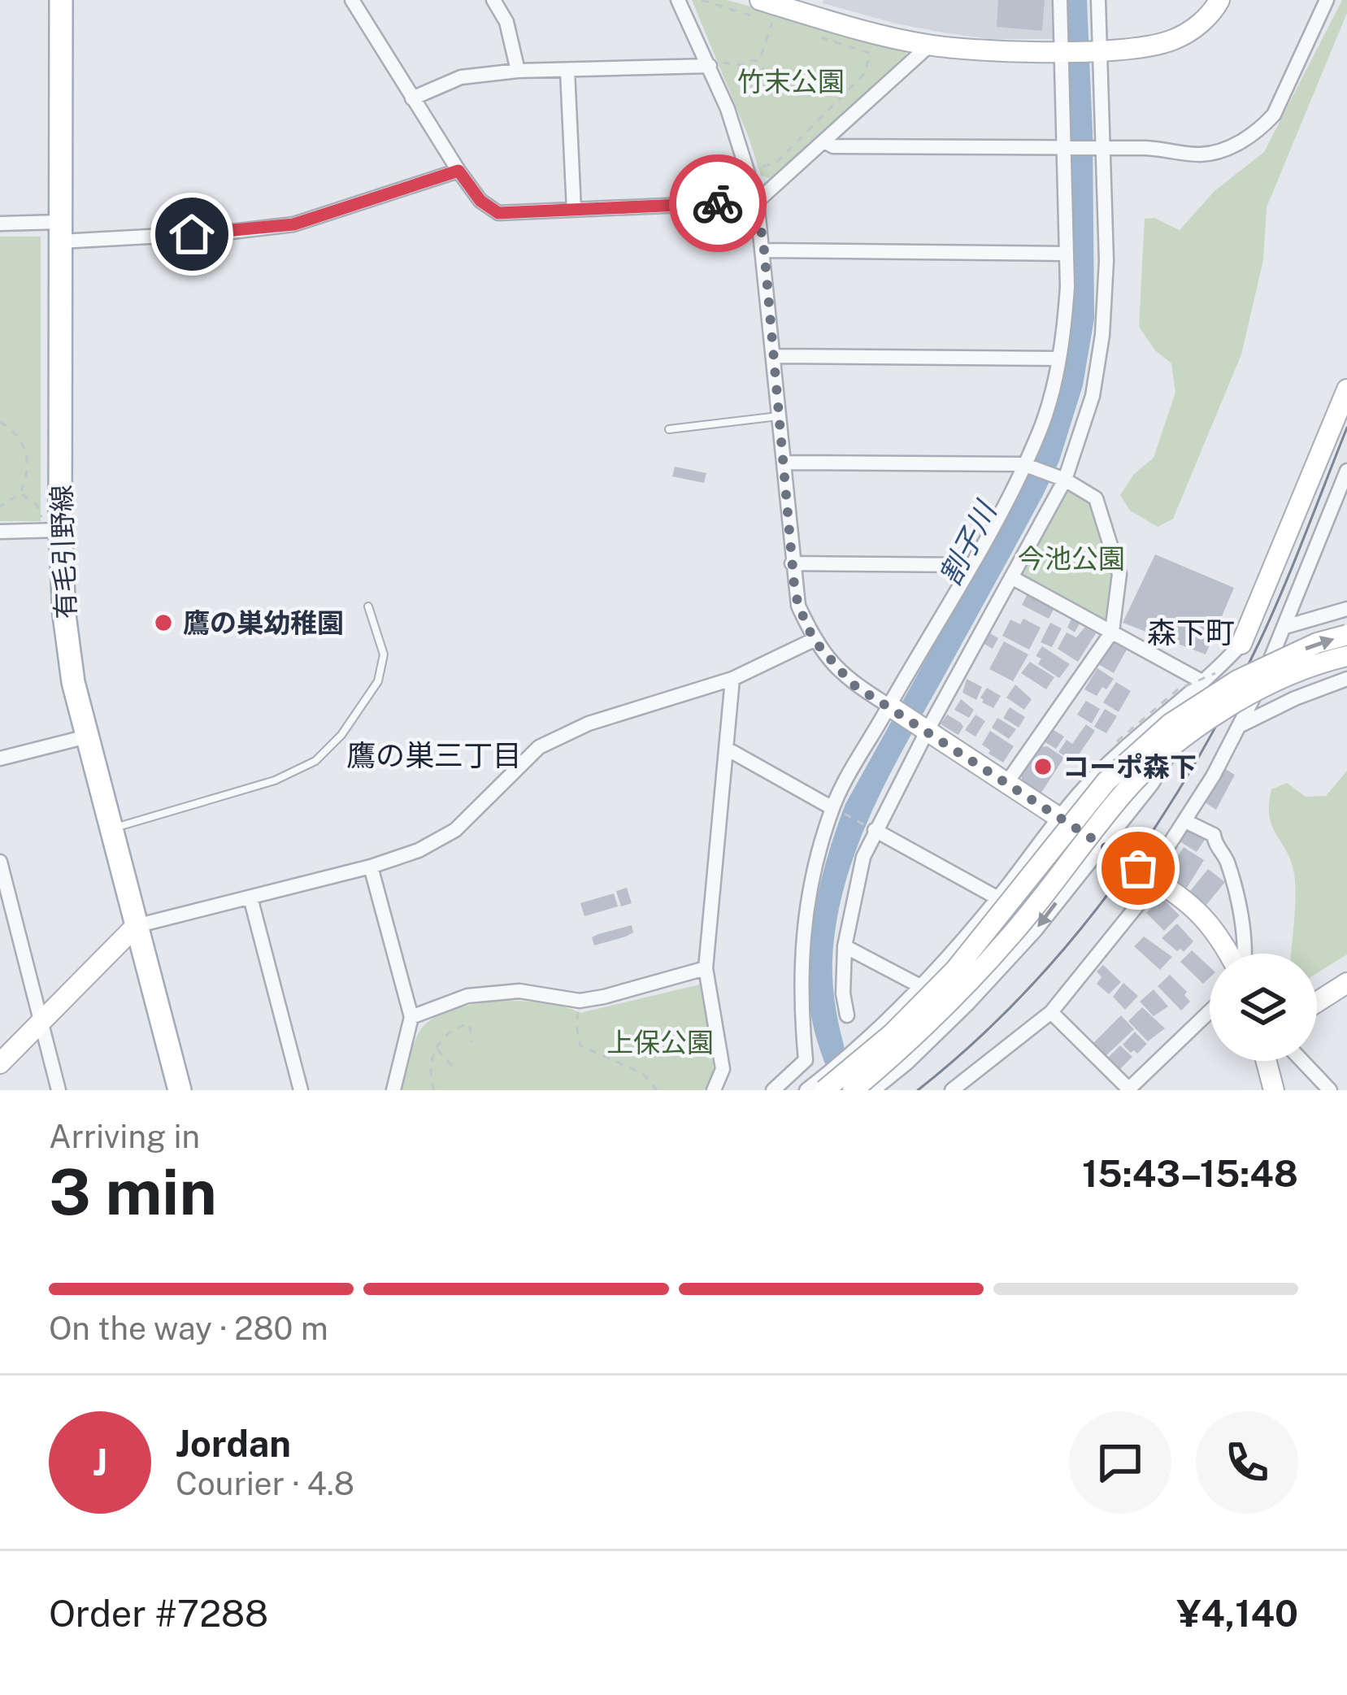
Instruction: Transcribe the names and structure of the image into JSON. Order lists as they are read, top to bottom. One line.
{"streets":{"main road":["有毛引野線"]},"districts":["森下町","鷹の巣三丁目"],"water":["割子川"],"parks":["竹末公園","今池公園","上保公園"],"places":["鷹の巣幼稚園","コーポ森下"],"page":{"heading":["3 min","Arriving in","15:43–15:48"],"panel":["Jordan","Courier · 4.8","Order #7288","¥4,140"],"bar":"On the way · 280 m","round":"J"}}
